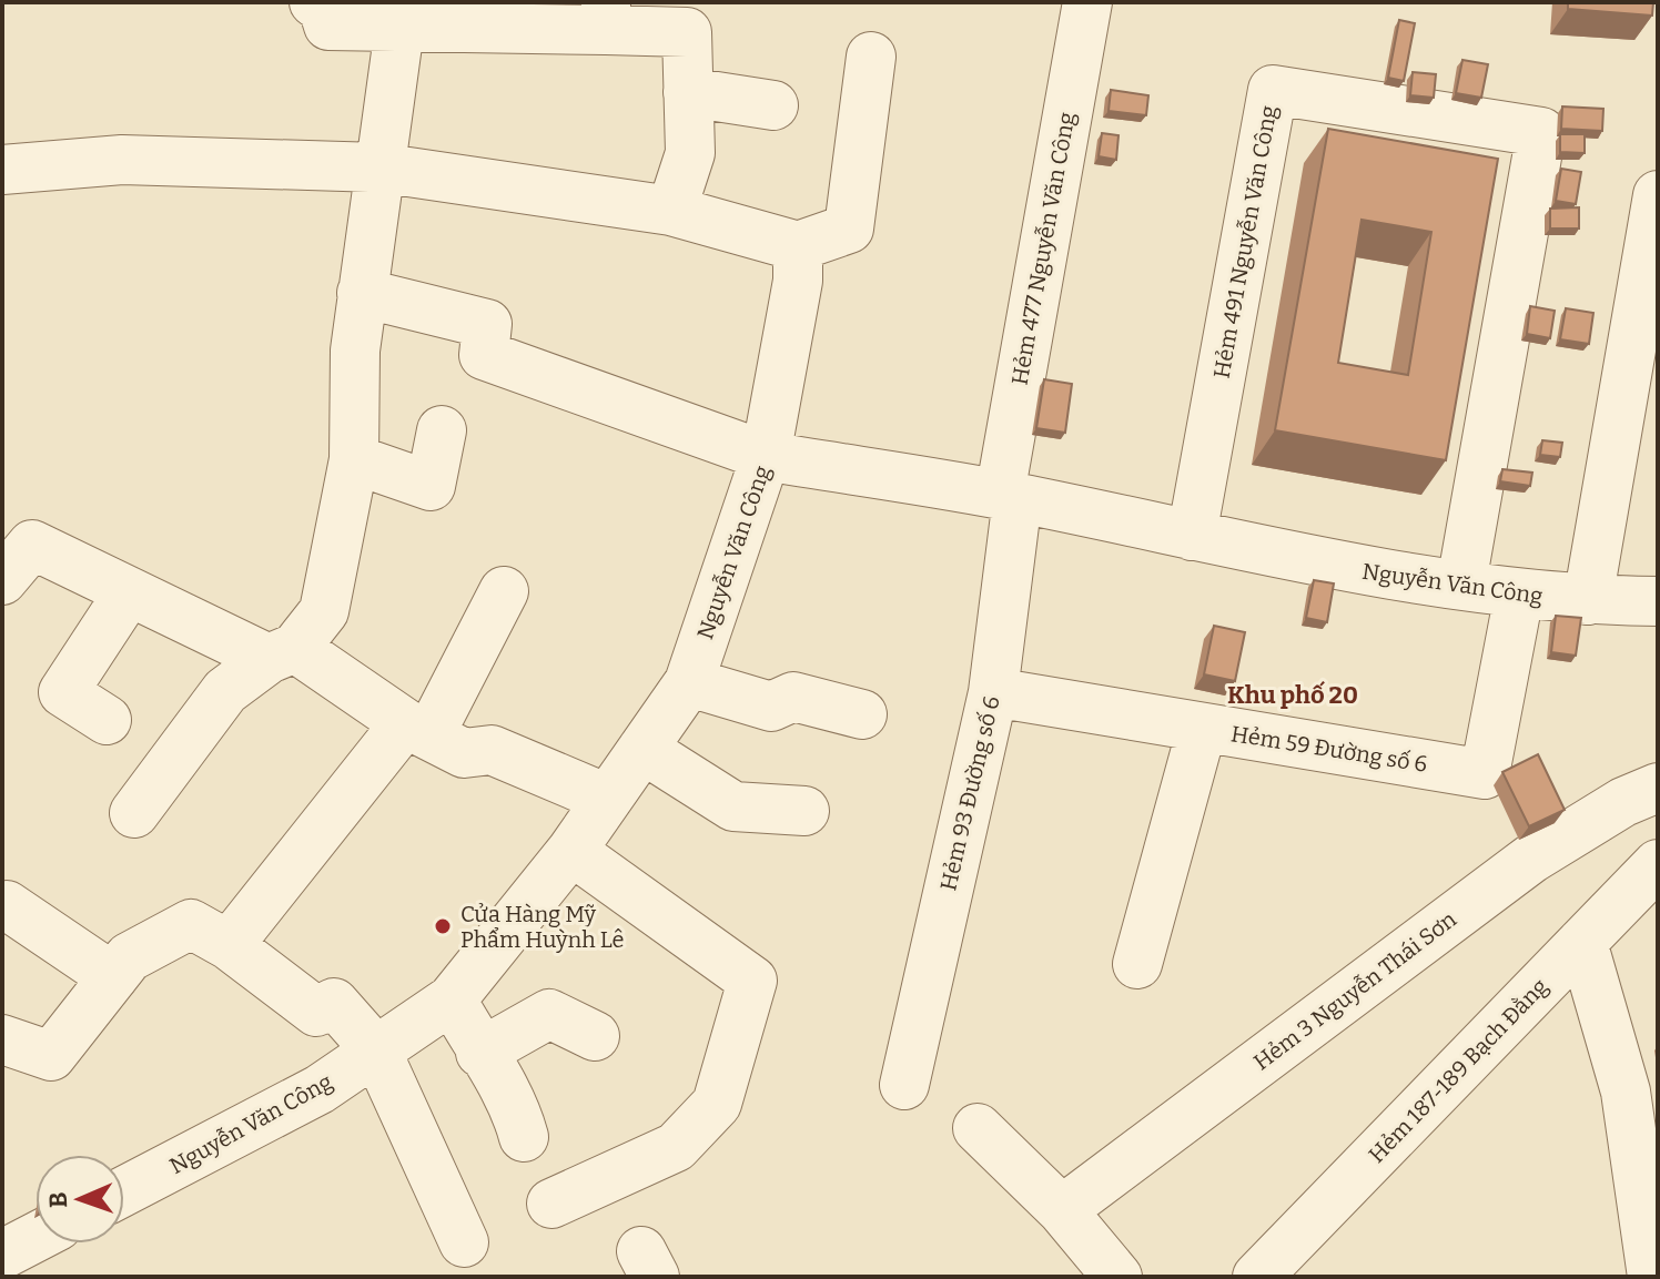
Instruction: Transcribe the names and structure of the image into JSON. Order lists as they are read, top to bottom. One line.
{"streets":{"street":["Hẻm 491 Nguyễn Văn Công","Hẻm 477 Nguyễn Văn Công","Nguyễn Văn Công","Hẻm 59 Đường số 6","Hẻm 93 Đường số 6","Hẻm 3 Nguyễn Thái Sơn","Hẻm 187-189 Bạch Đằng"]},"crossings":[["Hẻm 491 Nguyễn Văn Công","Nguyễn Văn Công"],["Hẻm 477 Nguyễn Văn Công","Nguyễn Văn Công"],["Hẻm 477 Nguyễn Văn Công","Hẻm 93 Đường số 6"],["Nguyễn Văn Công","Hẻm 59 Đường số 6"],["Nguyễn Văn Công","Hẻm 93 Đường số 6"],["Hẻm 59 Đường số 6","Hẻm 93 Đường số 6"]],"districts":["Khu phố 20"],"places":["Cửa Hàng Mỹ Phẩm Huỳnh Lê"],"north":"left"}
